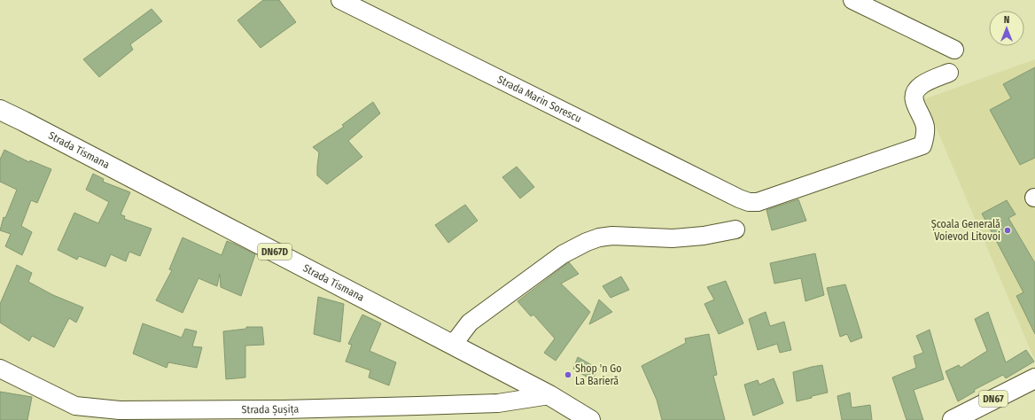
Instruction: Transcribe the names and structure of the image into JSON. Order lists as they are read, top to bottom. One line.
{"streets":{"main road":["Strada Tismana","DN67D","DN67"],"street":["Strada Marin Sorescu","Strada Șușița"]},"crossings":[["Strada Tismana","Strada Șușița"]],"places":["Școala Generală Voievod Litovoi","Shop 'n Go La Barieră"],"north":"top"}
